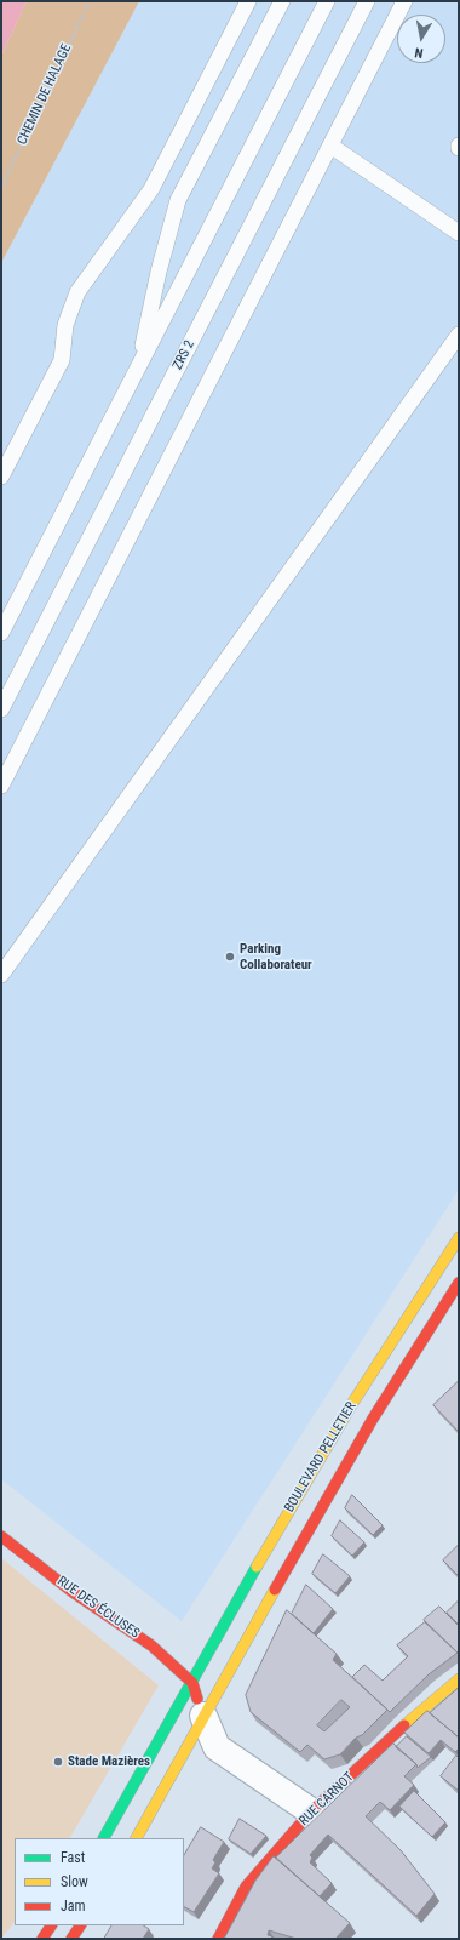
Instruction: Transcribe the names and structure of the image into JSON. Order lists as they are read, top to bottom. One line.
{"streets":{"main road":["BOULEVARD PELLETIER","RUE DES ÉCLUSES","RUE CARNOT"],"lane":["ZRS 2"],"path":["CHEMIN DE HALAGE"]},"crossings":[["BOULEVARD PELLETIER","RUE DES ÉCLUSES"]],"places":["Parking Collaborateur","Stade Mazières"],"legend":["Fast","Slow","Jam"],"north":"bottom"}
